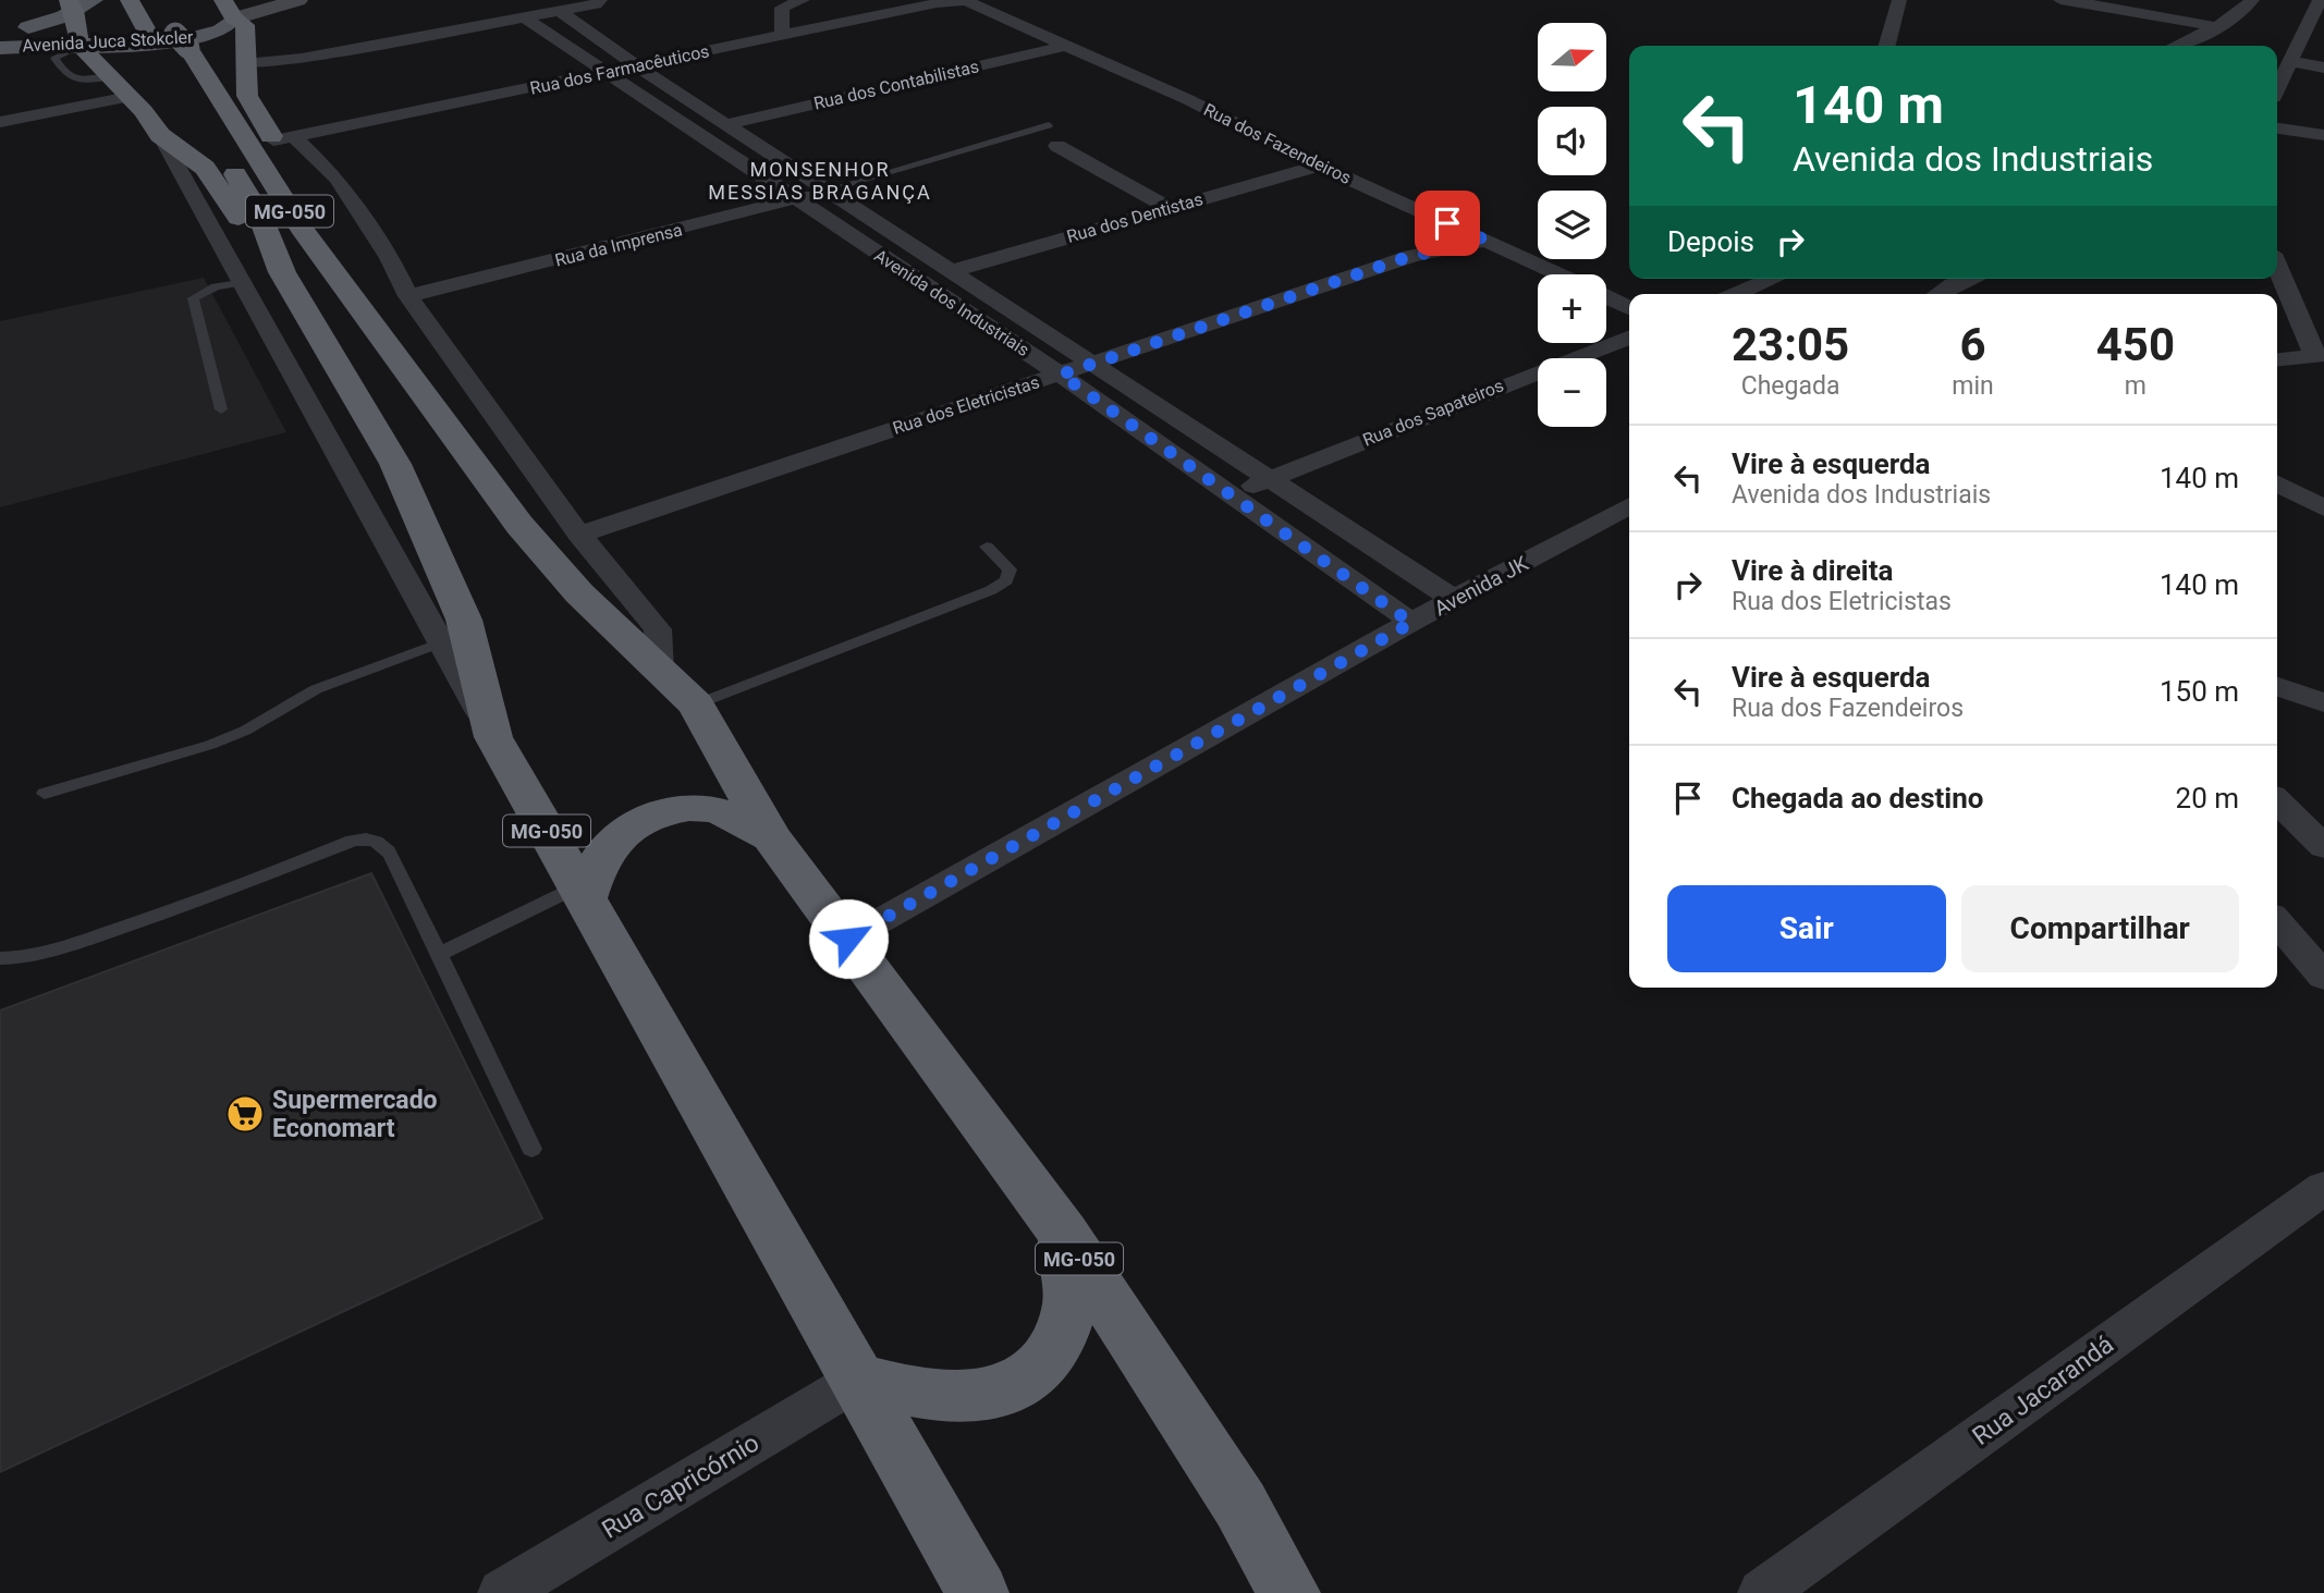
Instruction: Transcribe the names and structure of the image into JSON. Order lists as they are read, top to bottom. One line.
{"streets":{"highway":["MG-050"],"main road":["Avenida Juca Stokcler"],"street":["Rua dos Farmacêuticos","Rua dos Contabilistas","Rua dos Fazendeiros","Rua dos Dentistas","Rua da Imprensa","Avenida dos Industriais","Rua dos Eletricistas","Rua dos Sapateiros","Avenida JK","Rua Jacarandá","Rua Capricórnio"]},"crossings":[["Rua dos Farmacêuticos","Rua dos Fazendeiros"],["Rua dos Farmacêuticos","Avenida dos Industriais"],["Rua dos Contabilistas","Rua dos Fazendeiros"],["Rua dos Contabilistas","Avenida dos Industriais"],["Rua dos Fazendeiros","Rua dos Dentistas"],["Rua dos Fazendeiros","Rua dos Eletricistas"],["MG-050","Avenida JK"],["MG-050","Rua Capricórnio"],["Rua dos Dentistas","Avenida dos Industriais"],["Rua da Imprensa","Avenida dos Industriais"],["Avenida dos Industriais","Rua dos Eletricistas"],["Avenida dos Industriais","Rua dos Sapateiros"],["Avenida dos Industriais","Avenida JK"]],"districts":["MONSENHOR MESSIAS BRAGANÇA"],"places":{"supermarket":["Supermercado Economart"]},"north":"right","page":{"map_buttons":["+","−"],"turn":["140 m","Avenida dos Industriais"],"then":"Depois","eta":["23:05","Chegada","6","min","450","m"],"list":[{"name":"Vire à esquerda","note":"Avenida dos Industriais","value":"140 m"},{"name":"Vire à direita","note":"Rua dos Eletricistas","value":"140 m"},{"name":"Vire à esquerda","note":"Rua dos Fazendeiros","value":"150 m"},{"name":"Chegada ao destino","value":"20 m"}],"buttons":["Sair","Compartilhar"]}}
